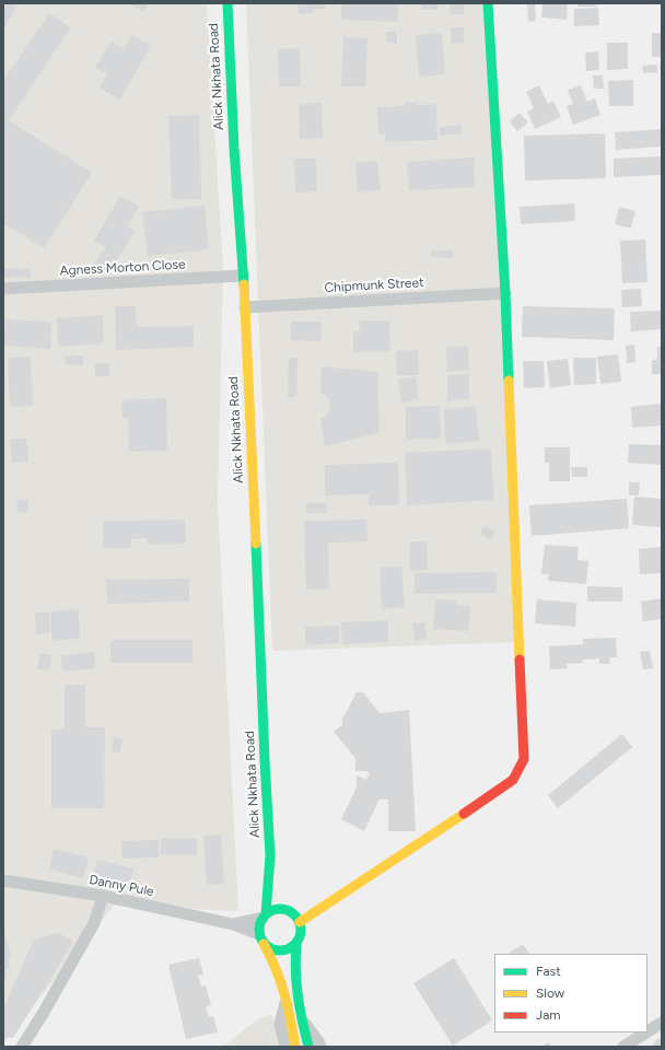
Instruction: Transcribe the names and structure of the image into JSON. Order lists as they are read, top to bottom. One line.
{"streets":{"main road":["Alick Nkhata Road"],"street":["Agness Morton Close","Chipmunk Street","Danny Pule"]},"crossings":[["Alick Nkhata Road","Agness Morton Close"],["Alick Nkhata Road","Chipmunk Street"],["Alick Nkhata Road","Danny Pule"]],"legend":["Fast","Slow","Jam"]}
